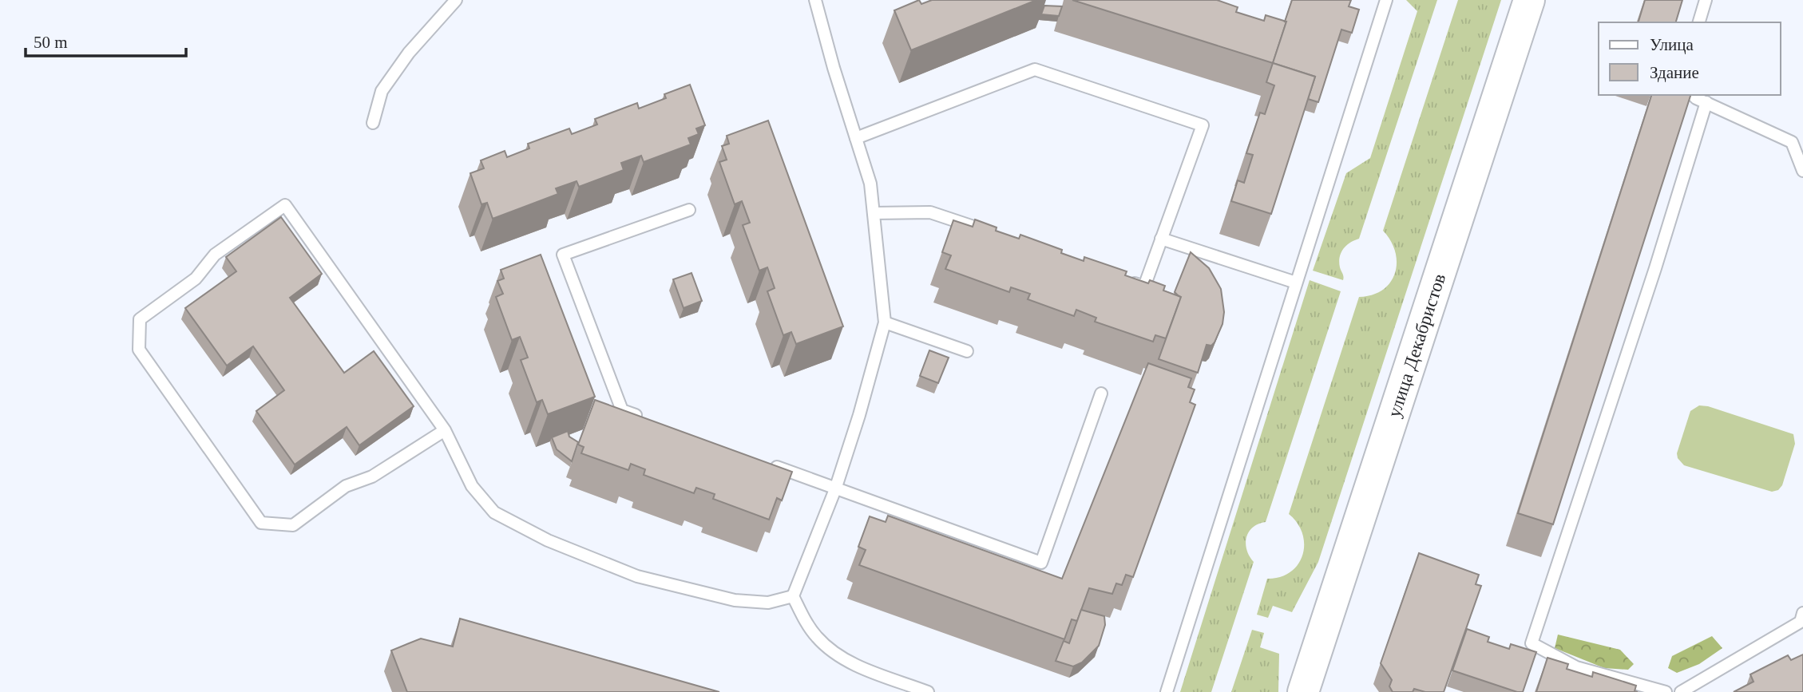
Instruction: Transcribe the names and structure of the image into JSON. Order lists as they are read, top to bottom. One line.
{"streets":{"main road":["улица Декабристов"]},"legend":["Улица","Здание"],"scale_bar":"50 m"}
